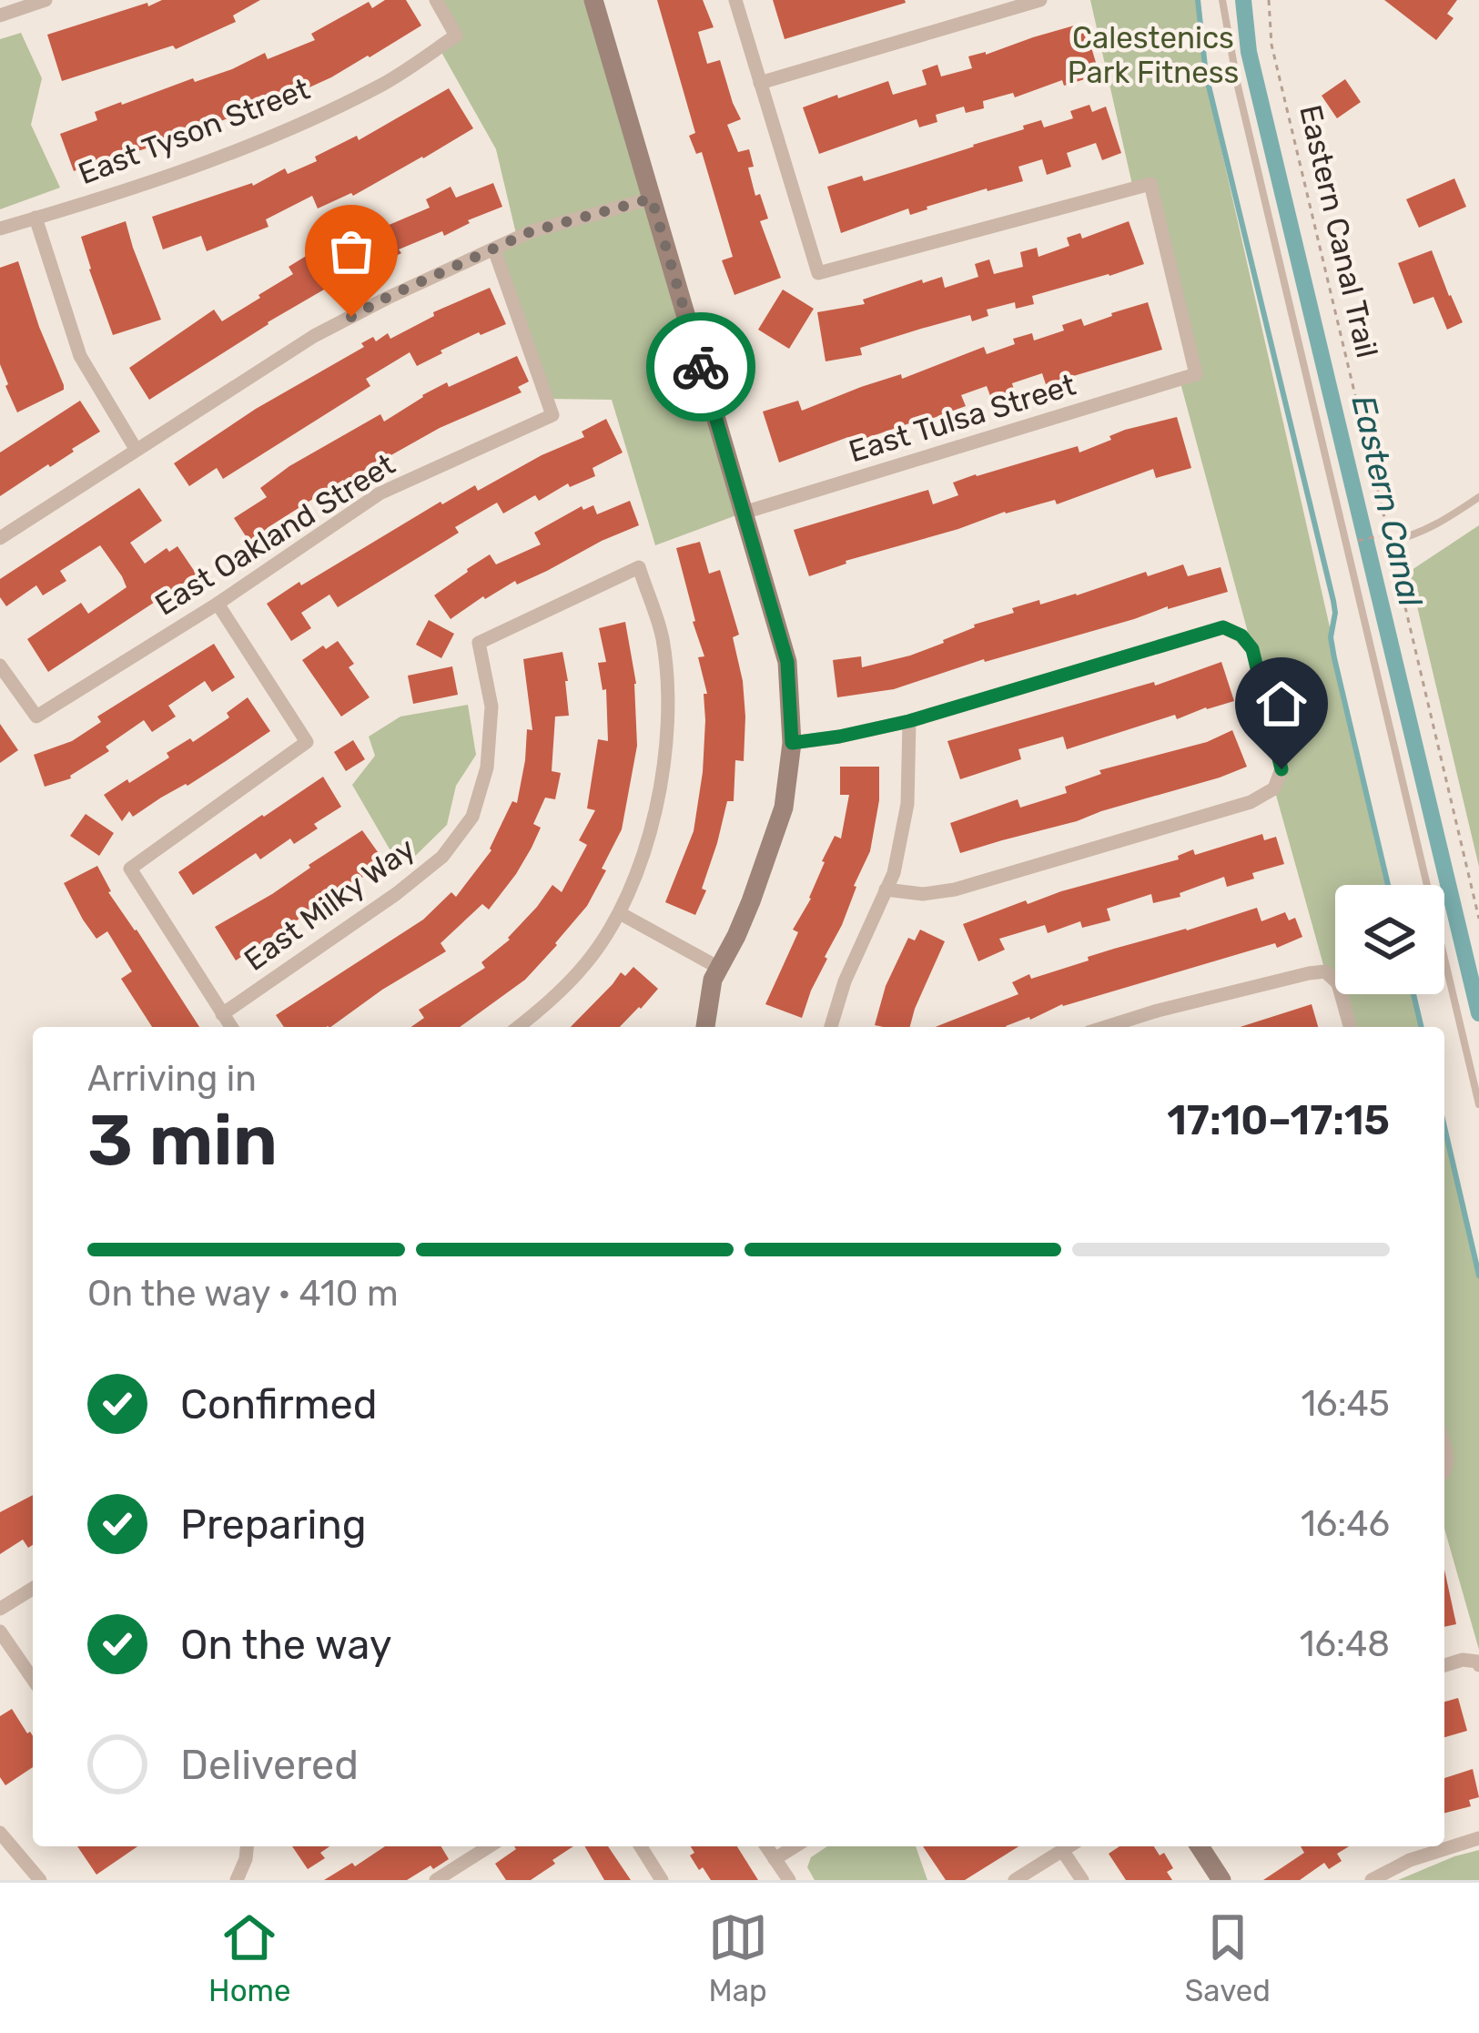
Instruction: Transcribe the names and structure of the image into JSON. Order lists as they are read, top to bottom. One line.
{"streets":{"street":["East Tyson Street","East Tulsa Street","East Oakland Street","East Milky Way"],"path":["Eastern Canal Trail"]},"water":["Eastern Canal"],"parks":["Calestenics Park Fitness"],"page":{"heading":["3 min","Arriving in","17:10–17:15"],"bar":"On the way · 410 m","list":[["Confirmed","16:45"],["Preparing","16:46"],["On the way","16:48"],"Delivered"],"tabs":["Home","Map","Saved"]}}
